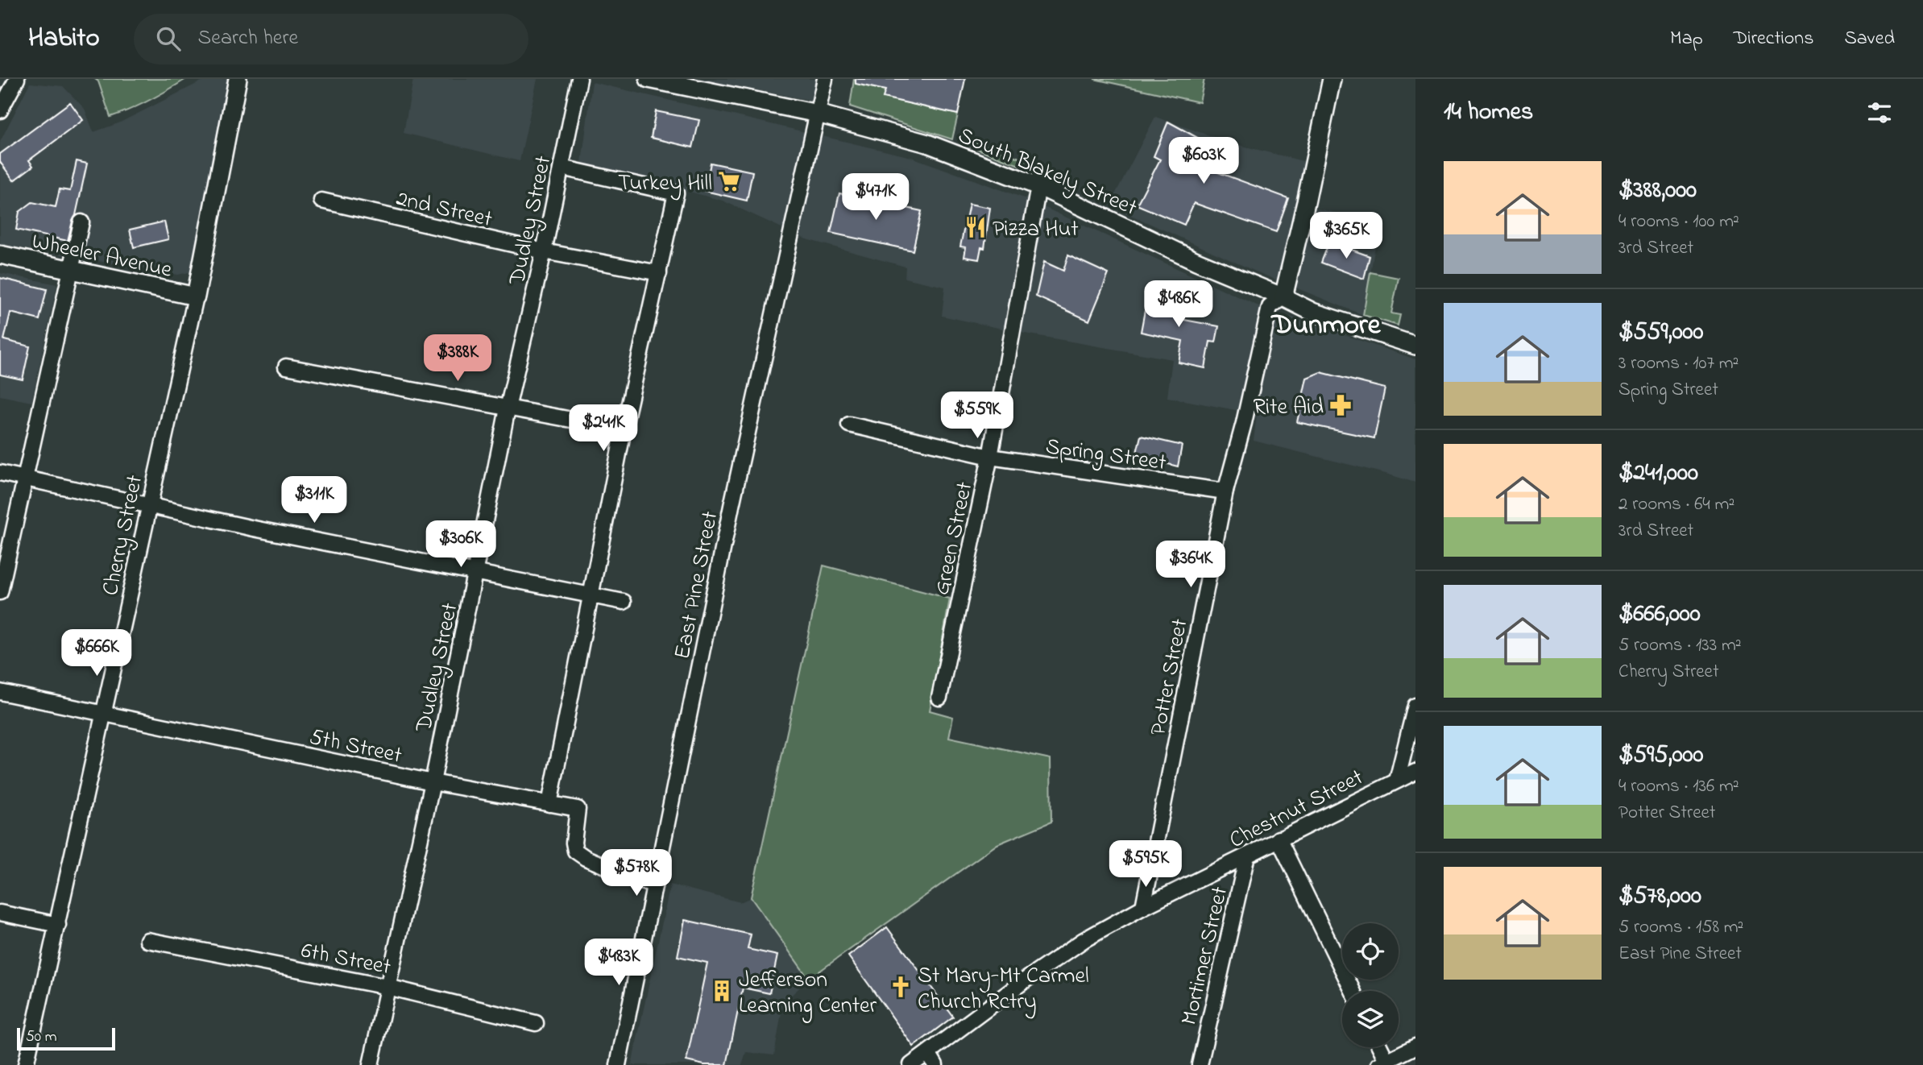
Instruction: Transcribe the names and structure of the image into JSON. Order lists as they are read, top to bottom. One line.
{"streets":{"main road":["South Blakely Street","Wheeler Avenue","Cherry Street"],"street":["2nd Street","Dudley Street","Spring Street","Green Street","East Pine Street","Potter Street","5th Street","Chestnut Street","Mortimer Street","6th Street"]},"crossings":[["South Blakely Street","Green Street"],["South Blakely Street","East Pine Street"],["South Blakely Street","Potter Street"],["2nd Street","Dudley Street"],["Dudley Street","5th Street"],["Dudley Street","6th Street"],["Wheeler Avenue","Cherry Street"],["Spring Street","Green Street"],["Spring Street","Potter Street"],["Cherry Street","5th Street"],["East Pine Street","5th Street"],["Potter Street","Chestnut Street"],["Chestnut Street","Mortimer Street"]],"districts":["Dunmore"],"places":{"supermarket":["Turkey Hill"],"restaurant":["Pizza Hut"],"pharmacy":["Rite Aid"],"church":["St Mary-Mt Carmel Church Rctry"],"building":["Jefferson Learning Center"]},"scale_bar":"50 m","page":{"header":"Habito","search":"Search here","nav":["Map","Directions","Saved"],"heading":"14 homes","price":["$603K","$471K","$365K","$486K","$388K","$559K","$241K","$311K","$306K","$364K","$666K","$595K","$578K","$483K"],"list":[{"name":"$388,000","note":"4 rooms · 100 m² · 3rd Street"},{"name":"$559,000","note":"3 rooms · 107 m² · Spring Street"},{"name":"$241,000","note":"2 rooms · 64 m² · 3rd Street"},{"name":"$666,000","note":"5 rooms · 133 m² · Cherry Street"},{"name":"$595,000","note":"4 rooms · 136 m² · Potter Street"},{"name":"$578,000","note":"5 rooms · 158 m² · East Pine Street"}],"scale":"50 m"}}
